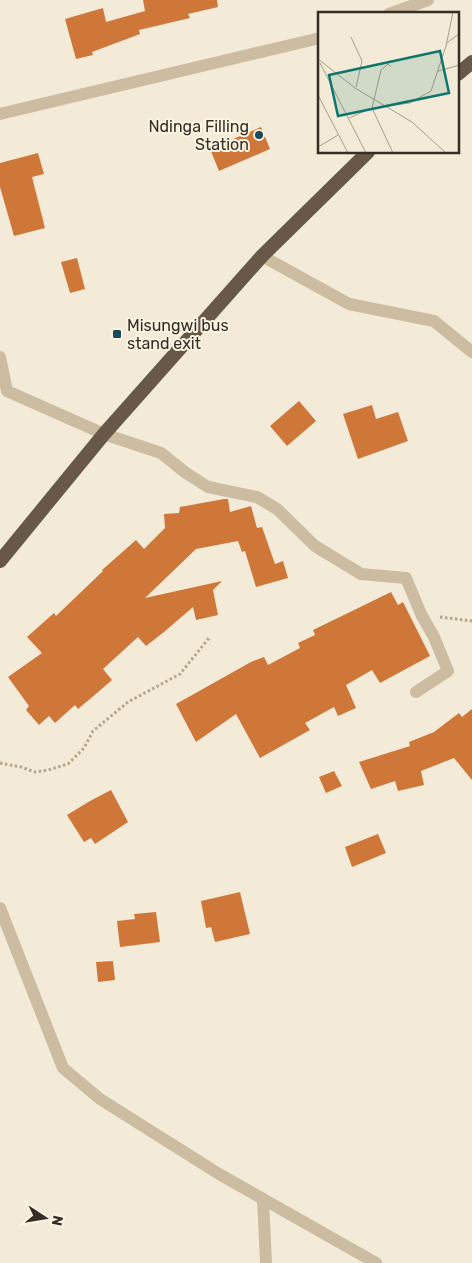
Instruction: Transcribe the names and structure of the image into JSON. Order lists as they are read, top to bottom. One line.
{"places":{"other":["Ndinga Filling Station"],"transit":["Misungwi bus stand exit"]},"north":"right"}
